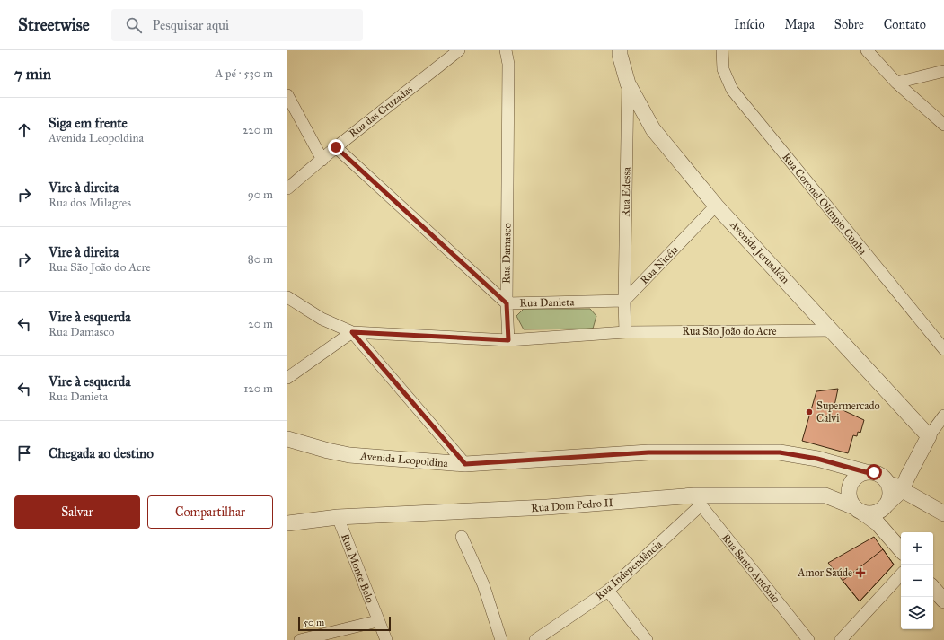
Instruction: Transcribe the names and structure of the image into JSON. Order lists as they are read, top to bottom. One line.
{"streets":{"street":["Rua das Cruzadas","Rua Edessa","Rua Coronel Olímpio Cunha","Avenida Jerusalém","Rua Damasco","Rua Nicéia","Rua Danieta","Rua São João do Acre","Avenida Leopoldina","Rua Dom Pedro II","Rua Monte Belo","Rua Santo Antônio","Rua Independência"]},"crossings":[["Rua das Cruzadas","Rua Danieta"],["Rua Edessa","Avenida Jerusalém"],["Rua Edessa","Rua Nicéia"],["Rua Edessa","Rua Danieta"],["Avenida Jerusalém","Rua Nicéia"],["Avenida Jerusalém","Rua São João do Acre"],["Rua Damasco","Rua Danieta"],["Rua Nicéia","Rua Danieta"],["Avenida Leopoldina","Rua Dom Pedro II"],["Rua Dom Pedro II","Rua Monte Belo"],["Rua Dom Pedro II","Rua Santo Antônio"],["Rua Dom Pedro II","Rua Independência"],["Rua Santo Antônio","Rua Independência"]],"places":{"other":["Supermercado Calvi"],"health":["Amor Saúde"]},"scale_bar":"50 m","page":{"header":"Streetwise","search":"Pesquisar aqui","nav":["Início","Mapa","Sobre","Contato"],"heading":["7 min","A pé · 530 m"],"list":[["Siga em frente","Avenida Leopoldina","220 m"],["Vire à direita","Rua dos Milagres","90 m"],["Vire à direita","Rua São João do Acre","80 m"],["Vire à esquerda","Rua Damasco","20 m"],["Vire à esquerda","Rua Danieta","120 m"],"Chegada ao destino"],"buttons":["Salvar","Compartilhar"],"map_buttons":["+","−"],"scale":"50 m"}}
